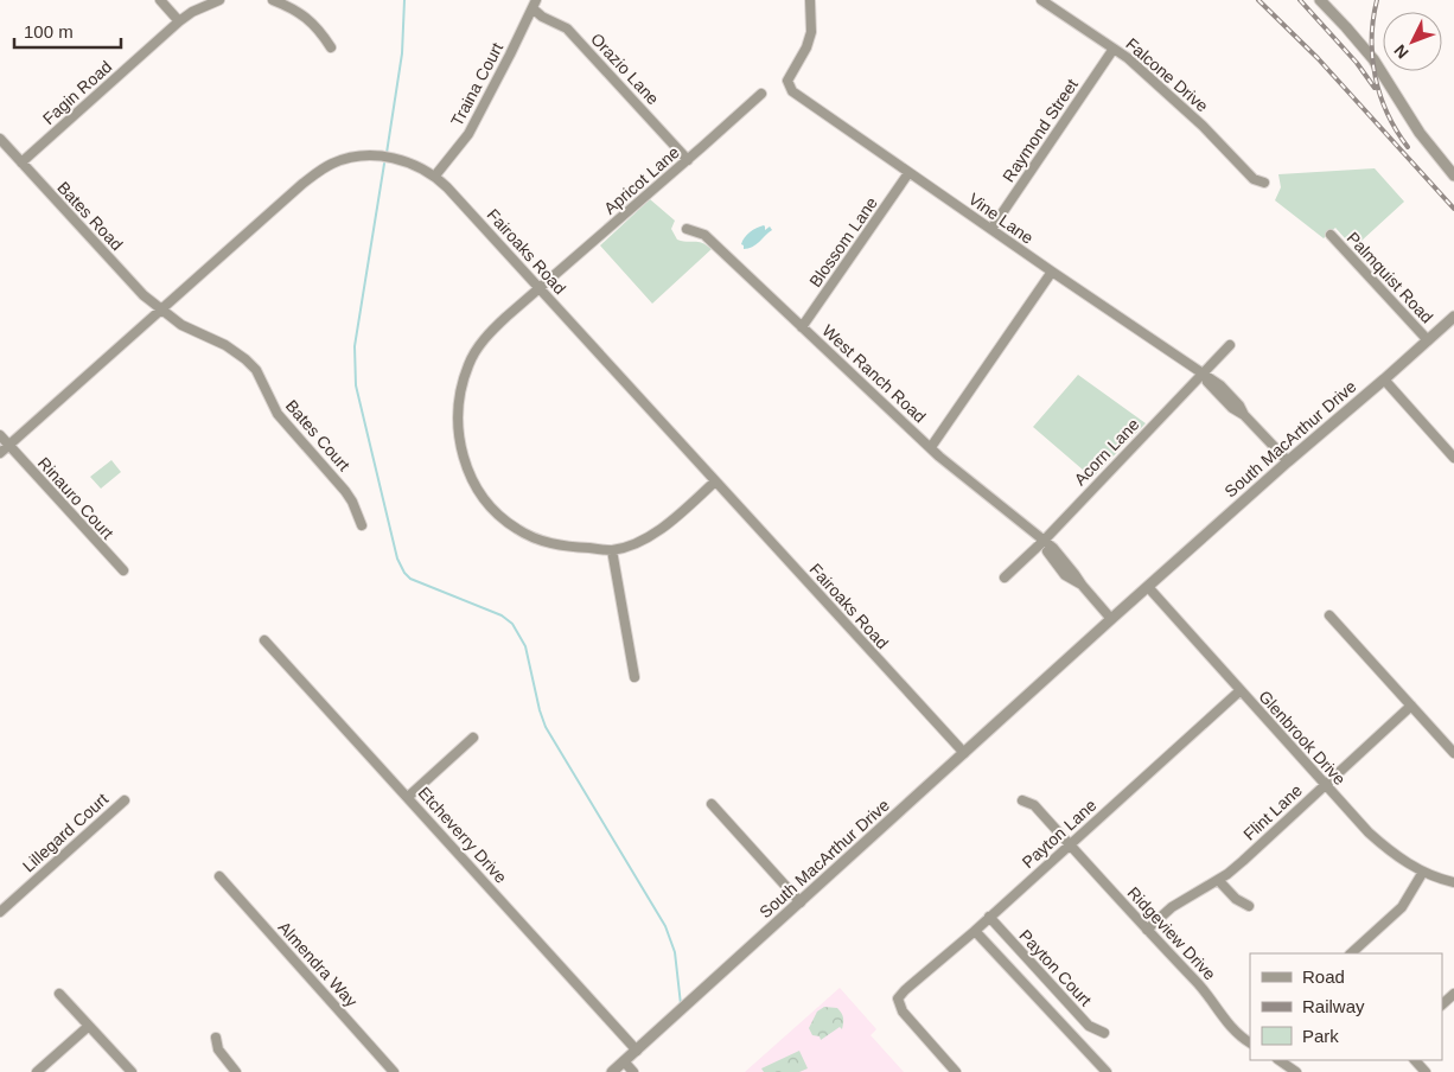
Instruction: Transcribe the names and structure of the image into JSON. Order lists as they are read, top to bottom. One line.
{"streets":{"street":["Orazio Lane","Falcone Drive","Traina Court","Fagin Road","Raymond Street","Apricot Lane","Bates Road","Vine Lane","Blossom Lane","Fairoaks Road","Palmquist Road","West Ranch Road","Bates Court","South MacArthur Drive","Acorn Lane","Rinauro Court","Glenbrook Drive","Flint Lane","Lillegard Court","Payton Lane","Etcheverry Drive","Ridgeview Drive","Almendra Way","Payton Court"]},"crossings":[["Orazio Lane","Traina Court"],["Orazio Lane","Apricot Lane"],["Falcone Drive","Raymond Street"],["Traina Court","Fairoaks Road"],["Fagin Road","Bates Road"],["Raymond Street","Vine Lane"],["Apricot Lane","Fairoaks Road"],["Bates Road","Fairoaks Road"],["Bates Road","Bates Court"],["Vine Lane","Blossom Lane"],["Vine Lane","South MacArthur Drive"],["Vine Lane","Acorn Lane"],["Blossom Lane","West Ranch Road"],["Fairoaks Road","Bates Court"],["Fairoaks Road","South MacArthur Drive"],["Fairoaks Road","Rinauro Court"],["Palmquist Road","South MacArthur Drive"],["West Ranch Road","South MacArthur Drive"],["West Ranch Road","Acorn Lane"],["South MacArthur Drive","Glenbrook Drive"],["South MacArthur Drive","Etcheverry Drive"],["Glenbrook Drive","Flint Lane"],["Glenbrook Drive","Payton Lane"],["Flint Lane","Ridgeview Drive"],["Payton Lane","Ridgeview Drive"],["Payton Lane","Payton Court"]],"legend":["Road","Railway","Park"],"scale_bar":"100 m","north":"bottom left"}
